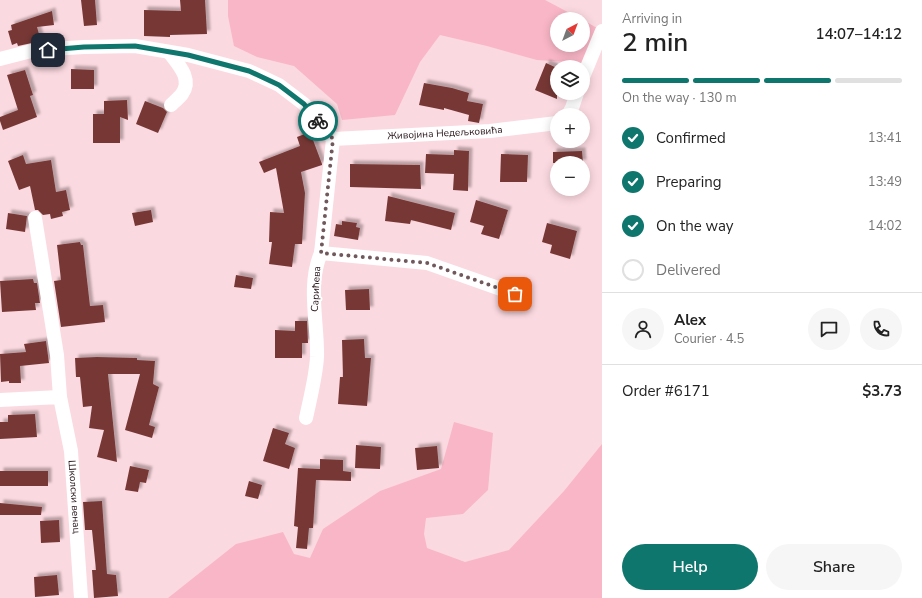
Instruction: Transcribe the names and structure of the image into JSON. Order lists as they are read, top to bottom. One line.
{"streets":{"street":["Живојина Недељковића","Сарићева","Школски венац"]},"crossings":[["Живојина Недељковића","Сарићева"]],"north":"top right","page":{"heading":["2 min","Arriving in","14:07–14:12"],"panel":["Alex","Courier · 4.5","Order #6171","$3.73"],"map_buttons":["+","−"],"bar":"On the way · 130 m","list":[["Confirmed","13:41"],["Preparing","13:49"],["On the way","14:02"],"Delivered"],"buttons":["Help","Share"]}}
